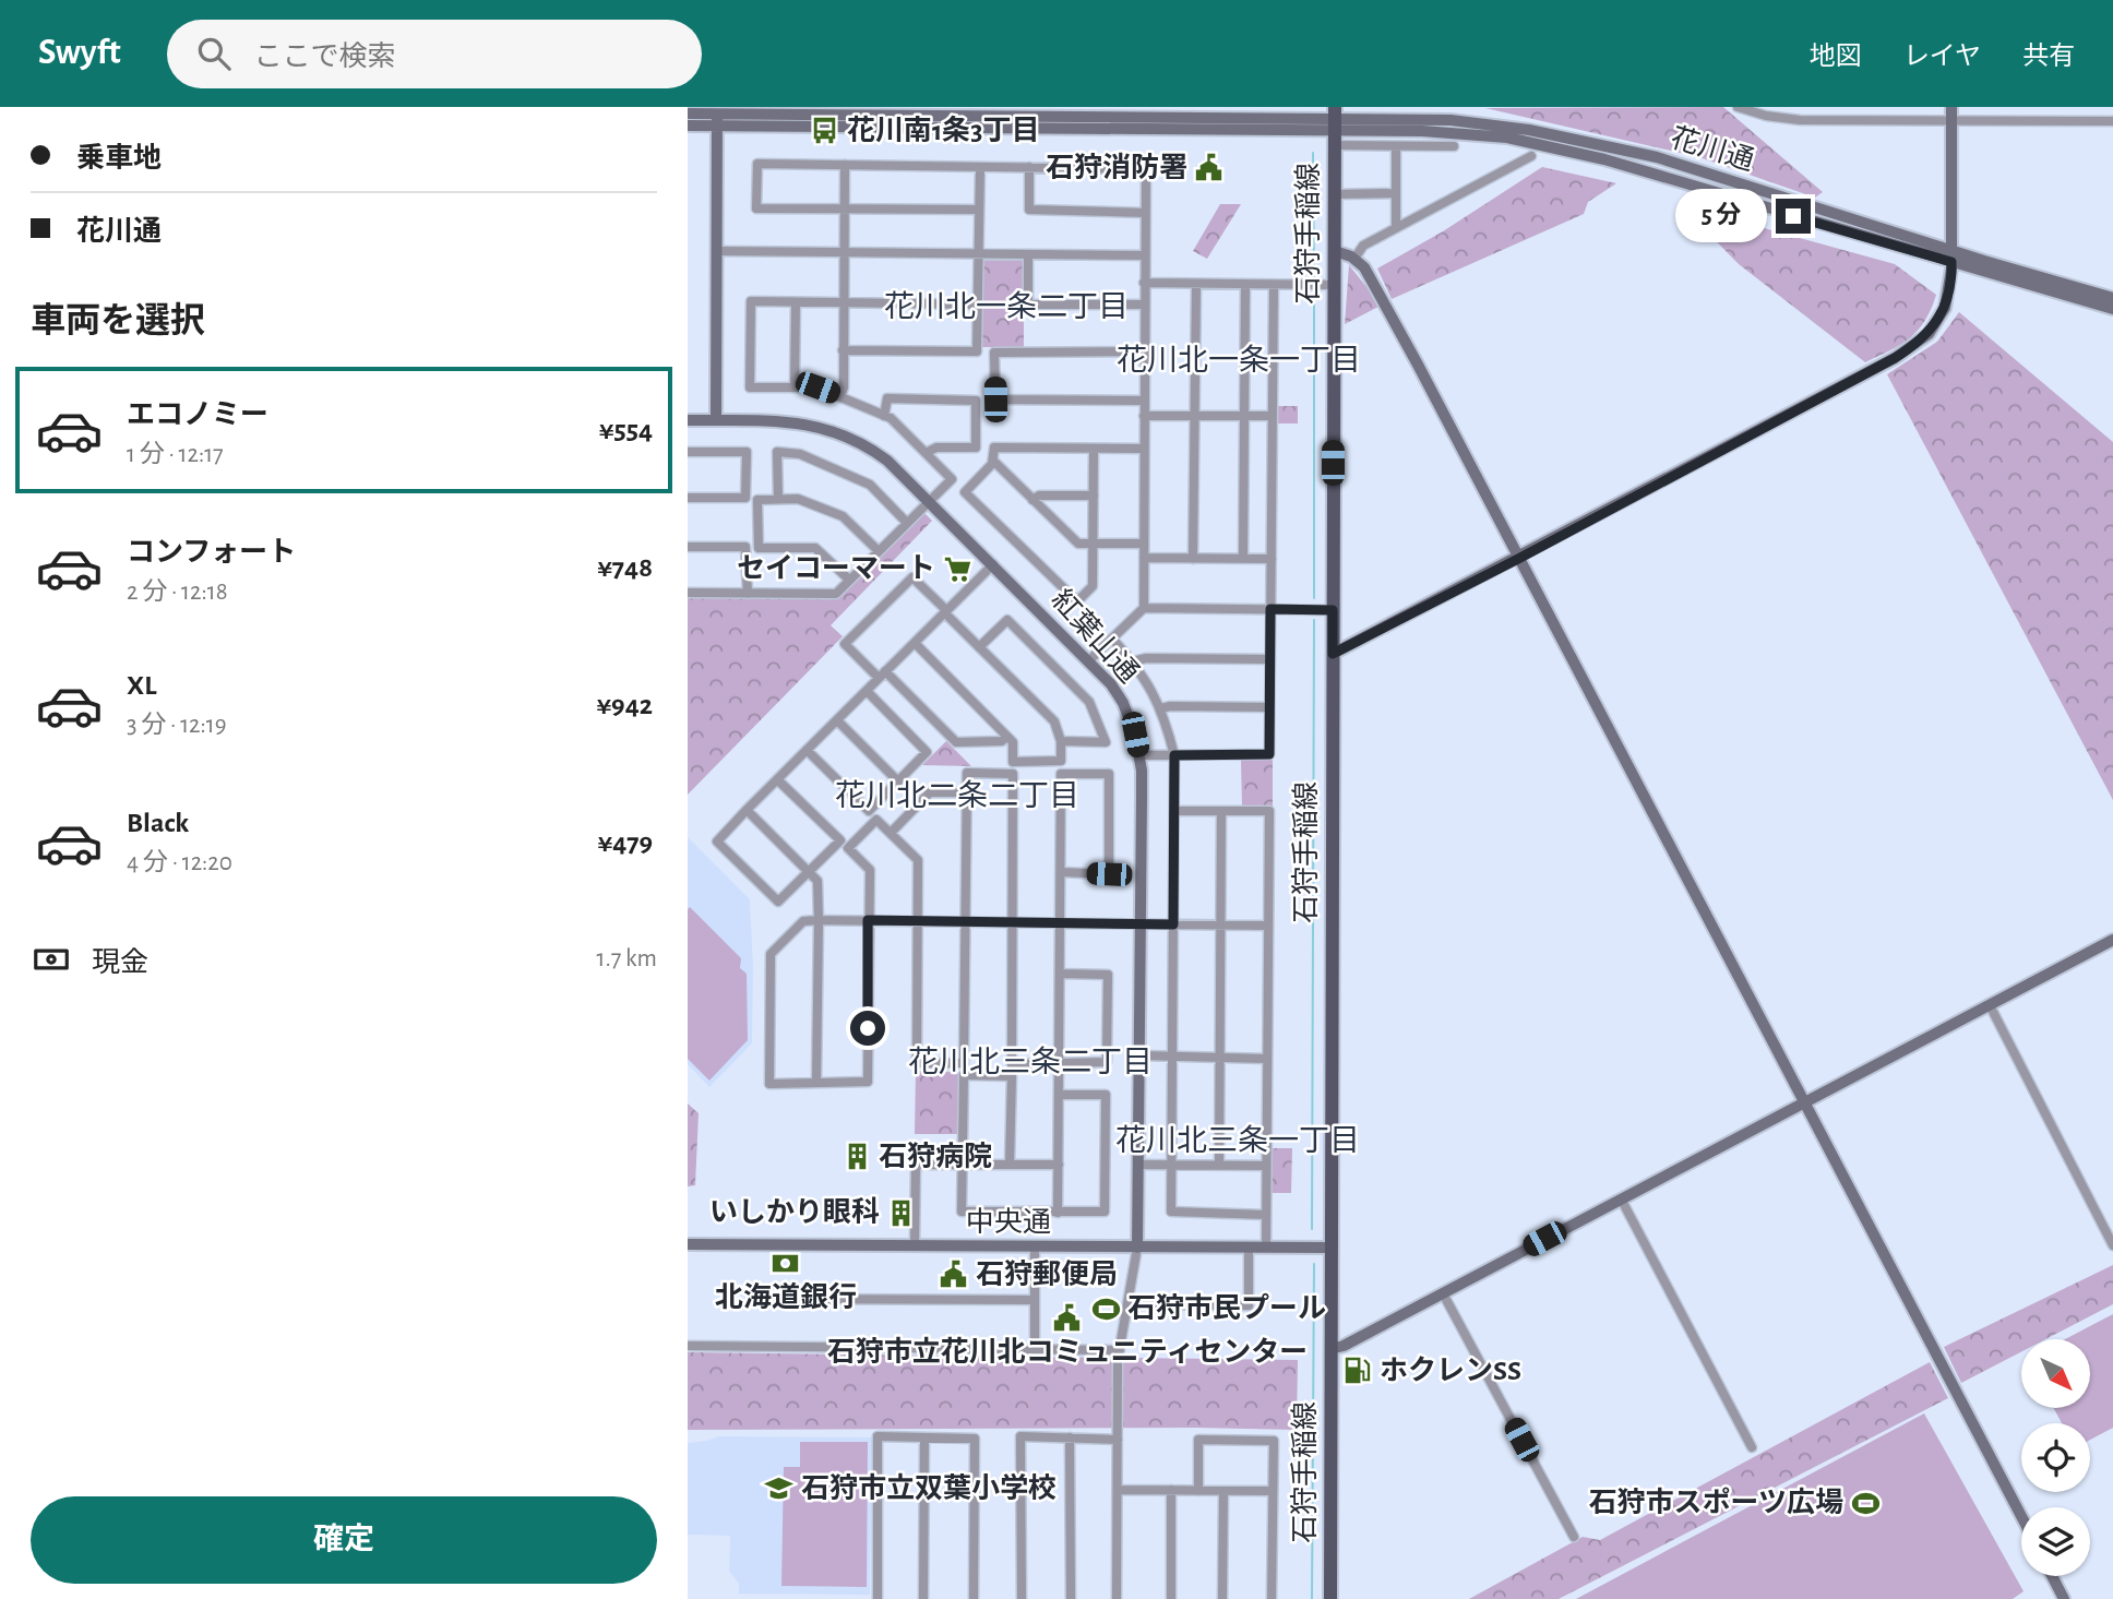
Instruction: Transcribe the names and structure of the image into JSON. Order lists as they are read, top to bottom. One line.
{"streets":{"main road":["石狩手稲線"],"street":["花川通","紅葉山通","中央通"]},"crossings":[["花川通","石狩手稲線"],["石狩手稲線","中央通"],["紅葉山通","中央通"]],"districts":["花川北一条二丁目","花川北一条一丁目","花川北二条二丁目","花川北三条二丁目","花川北三条一丁目"],"places":{"bus stop":["花川南1条3丁目"],"public building":["石狩消防署","石狩郵便局","石狩市立花川北コミュニティセンター"],"supermarket":["セイコーマート"],"building":["石狩病院","いしかり眼科"],"bank":["北海道銀行"],"sports":["石狩市民プール","石狩市スポーツ広場"],"fuel station":["ホクレンSS"],"school or university":["石狩市立双葉小学校"]},"north":"bottom right","page":{"header":"Swyft","search":"ここで検索","nav":["地図","レイヤ","共有"],"banner":["乗車地","花川通"],"bubble":"5 分","heading":"車両を選択","list":[{"name":"エコノミー","note":"1 分 · 12:17","value":"¥554"},{"name":"コンフォート","note":"2 分 · 12:18","value":"¥748"},{"name":"XL","note":"3 分 · 12:19","value":"¥942"},{"name":"Black","note":"4 分 · 12:20","value":"¥479"}],"pay":["現金","1.7 km"],"buttons":"確定"}}
